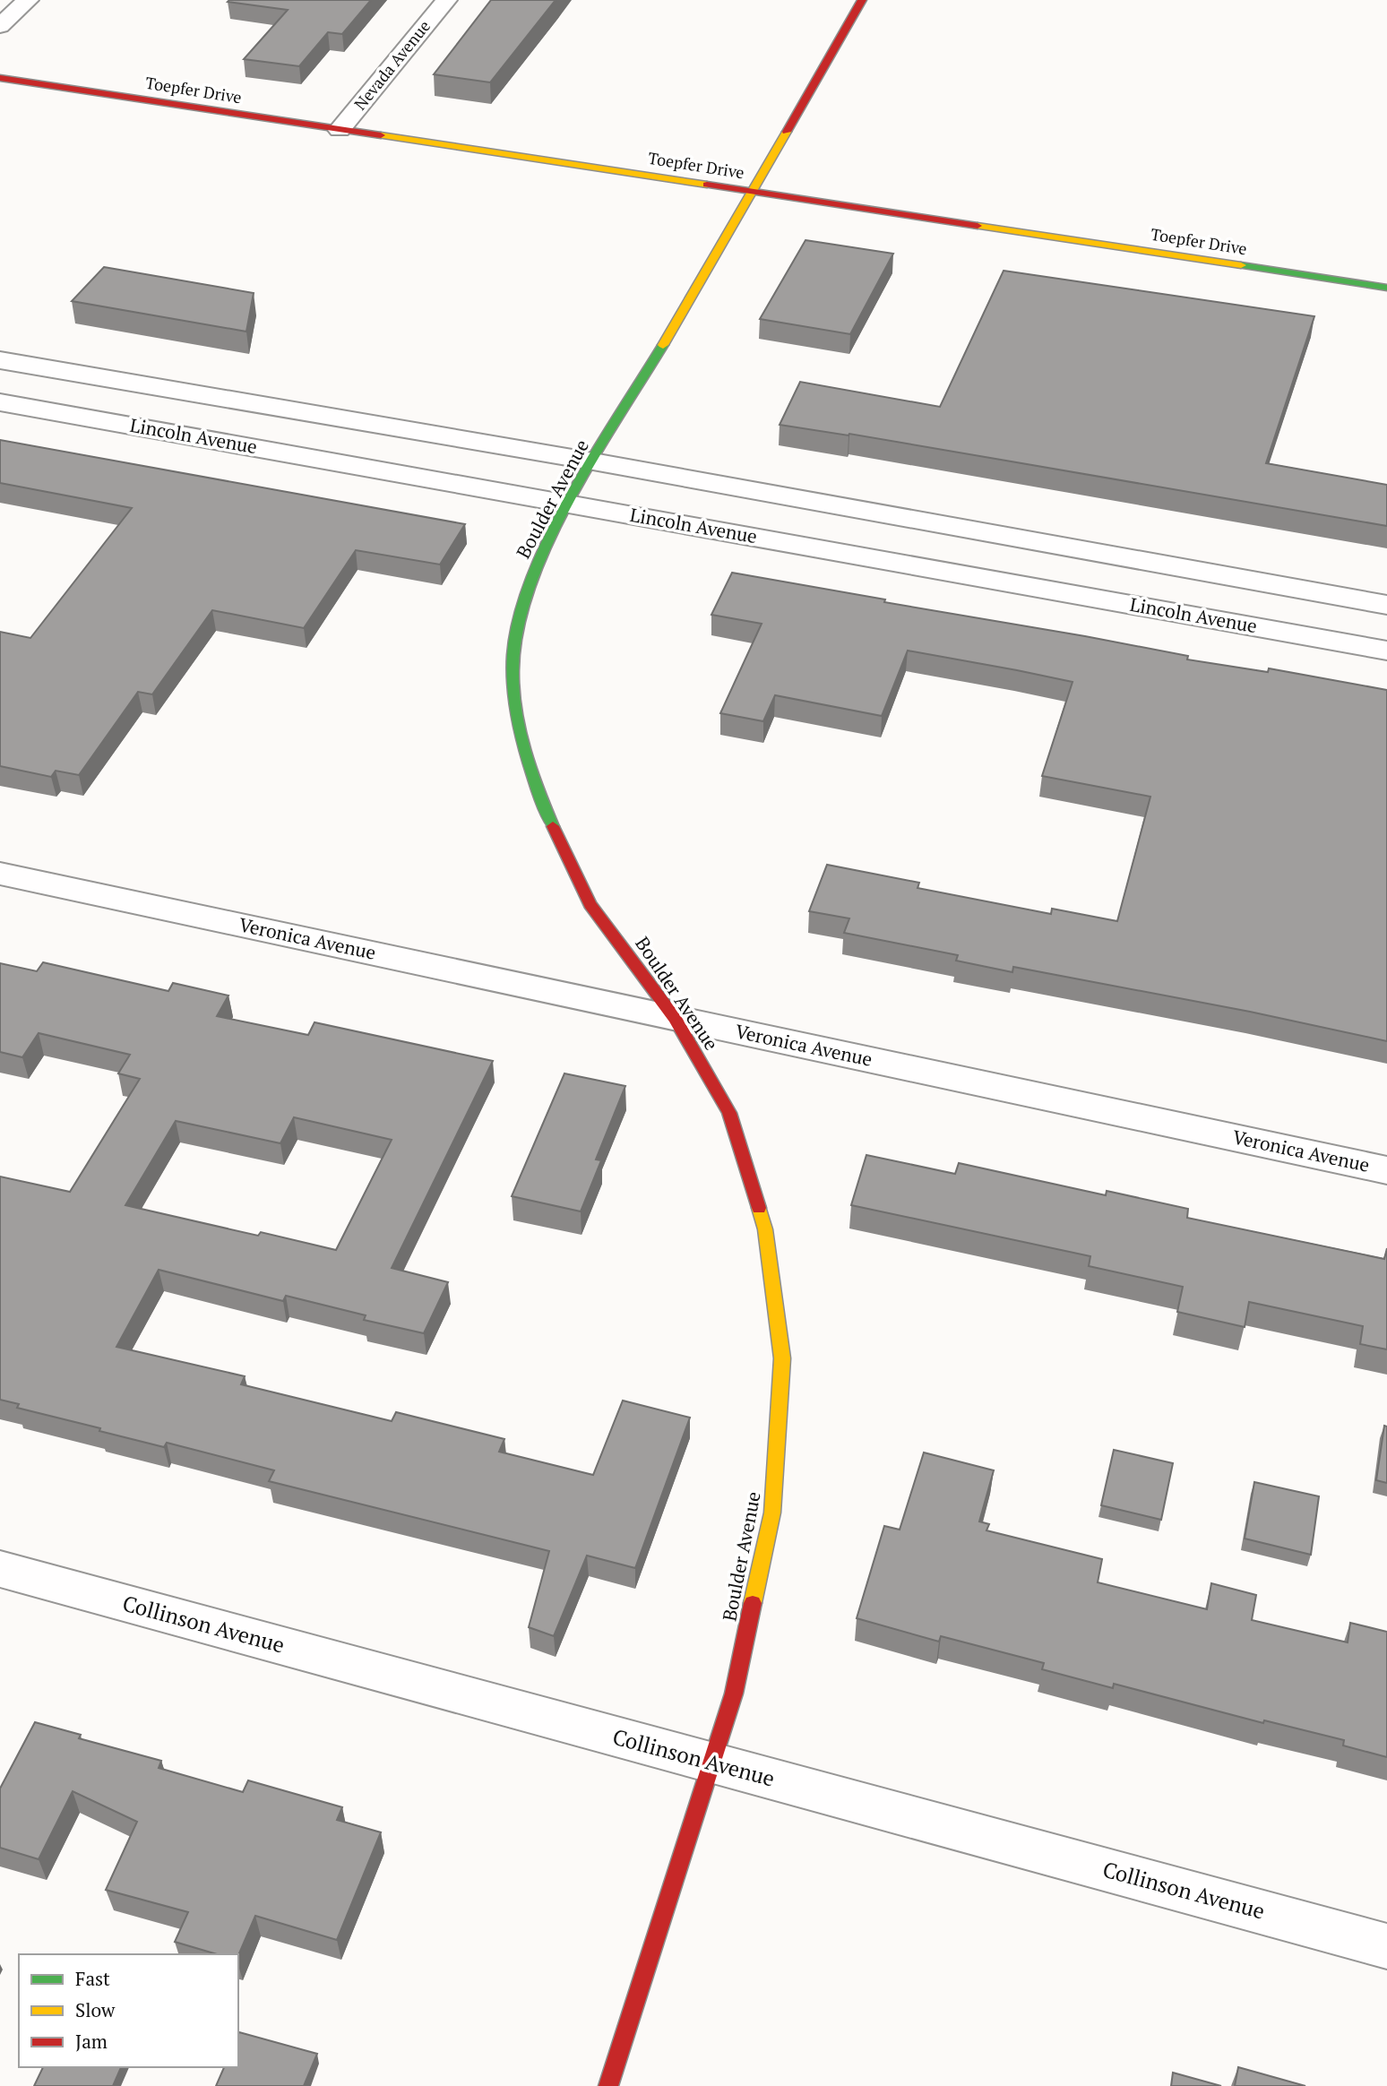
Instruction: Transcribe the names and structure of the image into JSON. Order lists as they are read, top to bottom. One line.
{"streets":{"street":["Nevada Avenue","Toepfer Drive","Lincoln Avenue","Boulder Avenue","Veronica Avenue","Collinson Avenue"]},"crossings":[["Nevada Avenue","Toepfer Drive"],["Toepfer Drive","Boulder Avenue"],["Lincoln Avenue","Boulder Avenue"],["Boulder Avenue","Veronica Avenue"],["Boulder Avenue","Collinson Avenue"]],"legend":["Fast","Slow","Jam"]}
